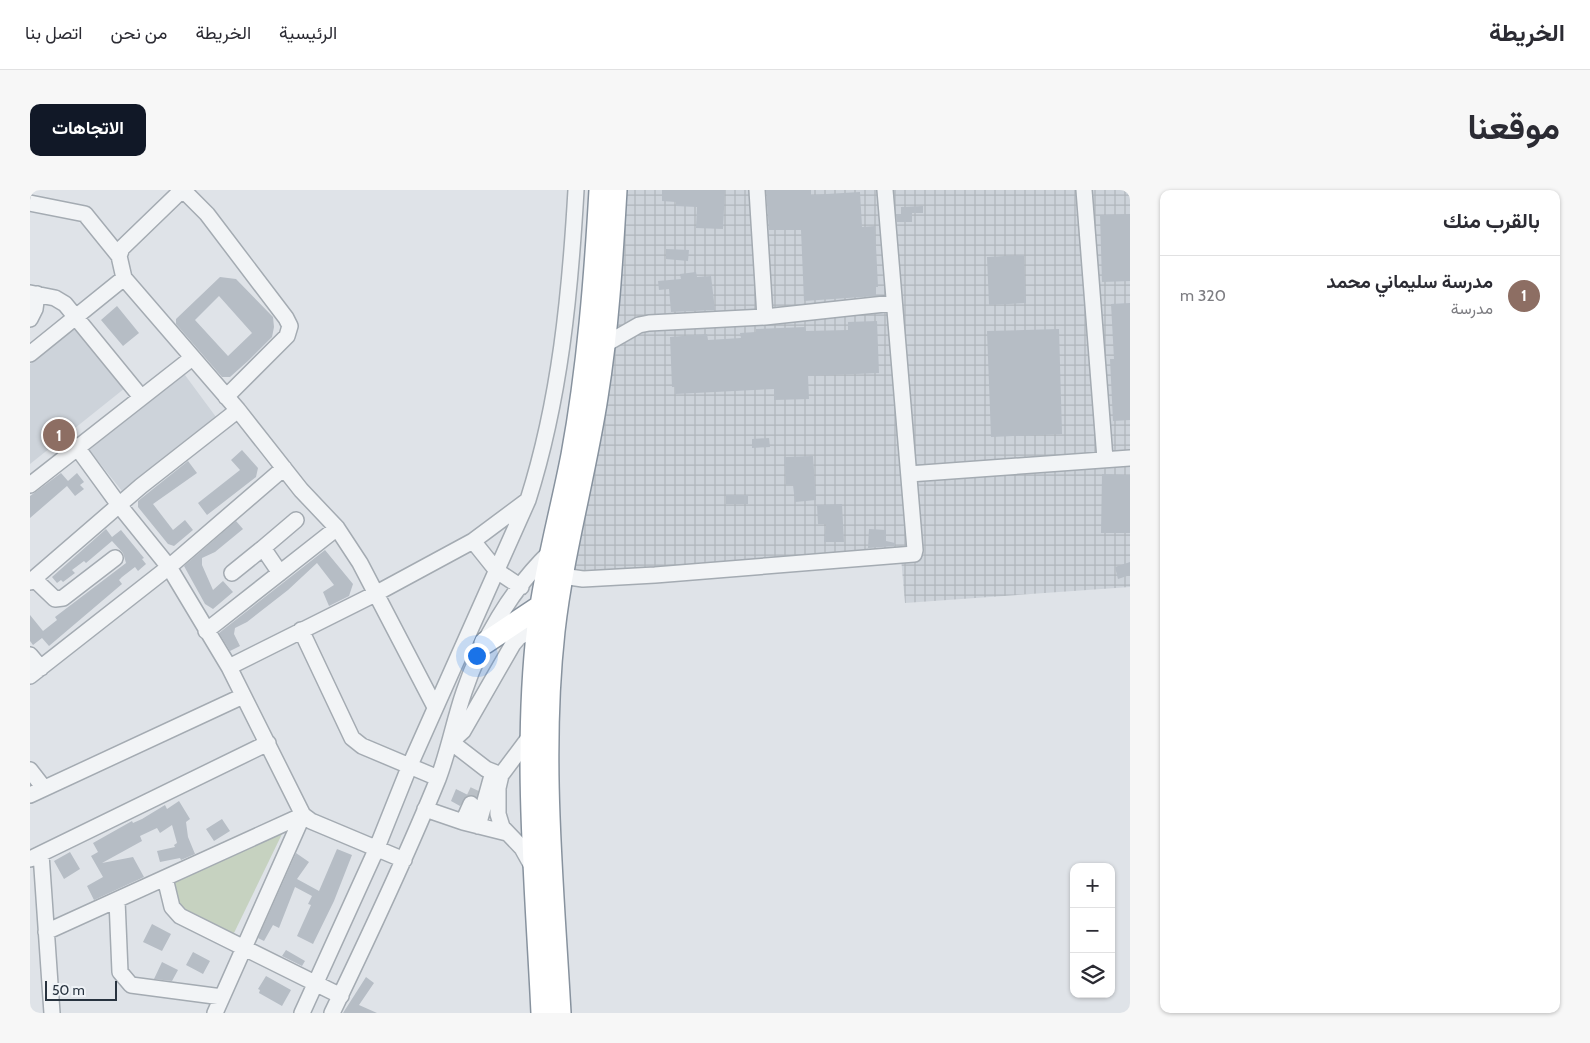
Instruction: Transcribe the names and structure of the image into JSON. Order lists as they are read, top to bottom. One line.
{"scale_bar":"50 m","page":{"header":"الخريطة","nav":["الرئيسية","الخريطة","من نحن","اتصل بنا"],"title":"موقعنا","buttons":"الاتجاهات","heading":"بالقرب منك","list":[{"mark":"1","name":"مدرسة سليماني محمد","note":"مدرسة","value":"320 m"}],"pins":"1","map_buttons":["+","−"],"scale":"50 m"}}
